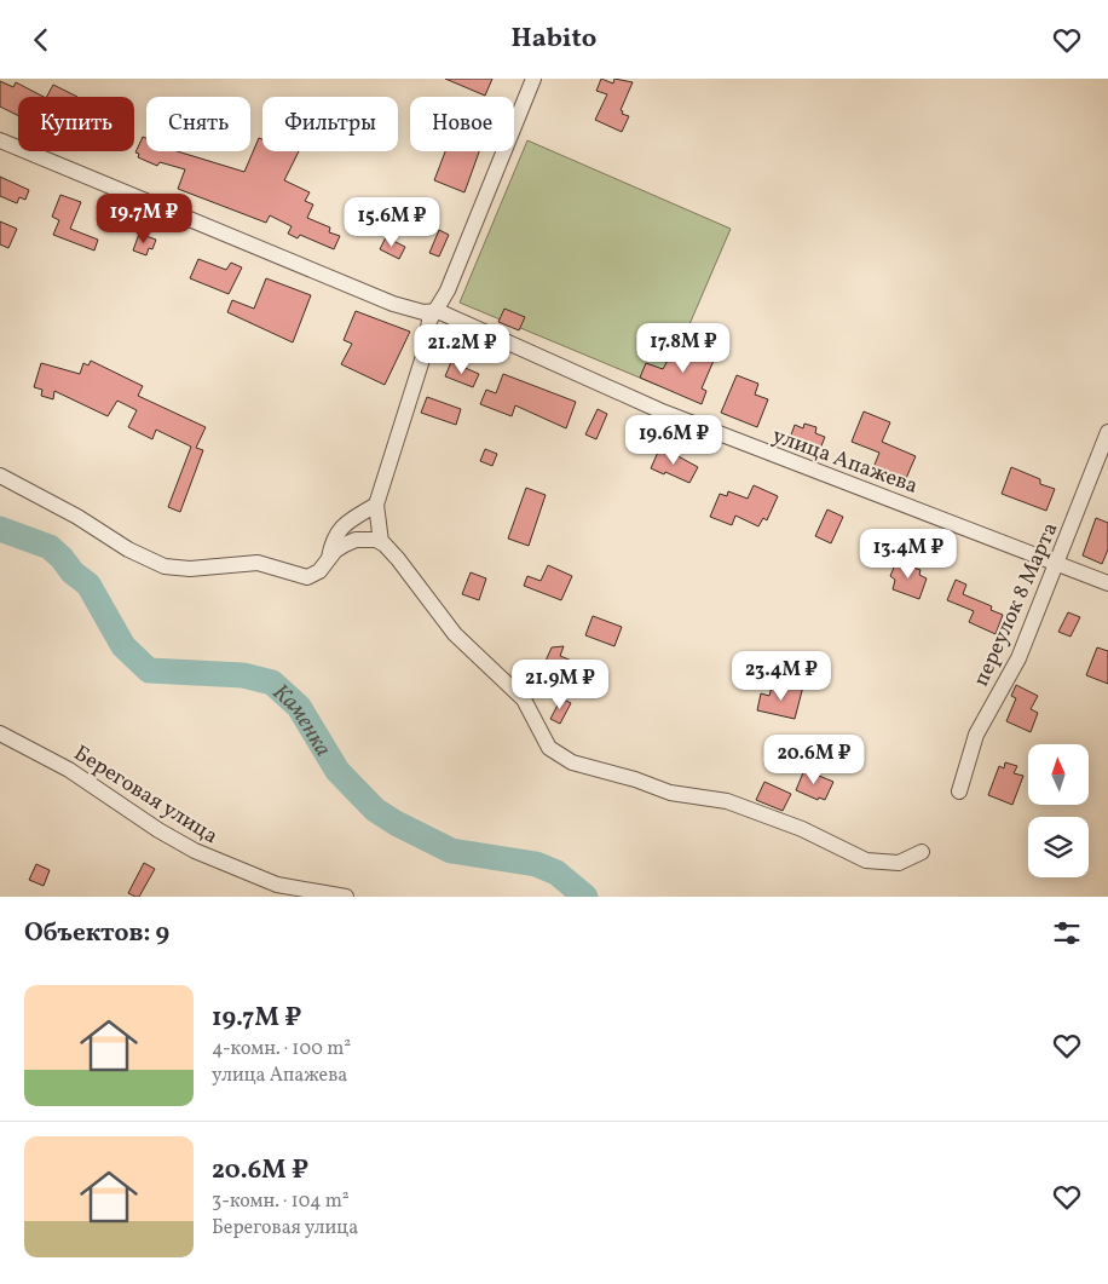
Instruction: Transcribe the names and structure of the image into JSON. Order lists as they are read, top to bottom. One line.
{"streets":{"street":["улица Апажева","переулок 8 Марта","Береговая улица"]},"crossings":[["улица Апажева","переулок 8 Марта"]],"water":["Каменка"],"north":"top","page":{"header":"Habito","chip":["Купить","Снять","Фильтры","Новое"],"price":["19.7M ₽","15.6M ₽","17.8M ₽","21.2M ₽","19.6M ₽","13.4M ₽","23.4M ₽","21.9M ₽","20.6M ₽"],"heading":"Объектов: 9","list":[{"name":"19.7M ₽","note":"4-комн. · 100 m² · улица Апажева"},{"name":"20.6M ₽","note":"3-комн. · 104 m² · Береговая улица"}]}}
